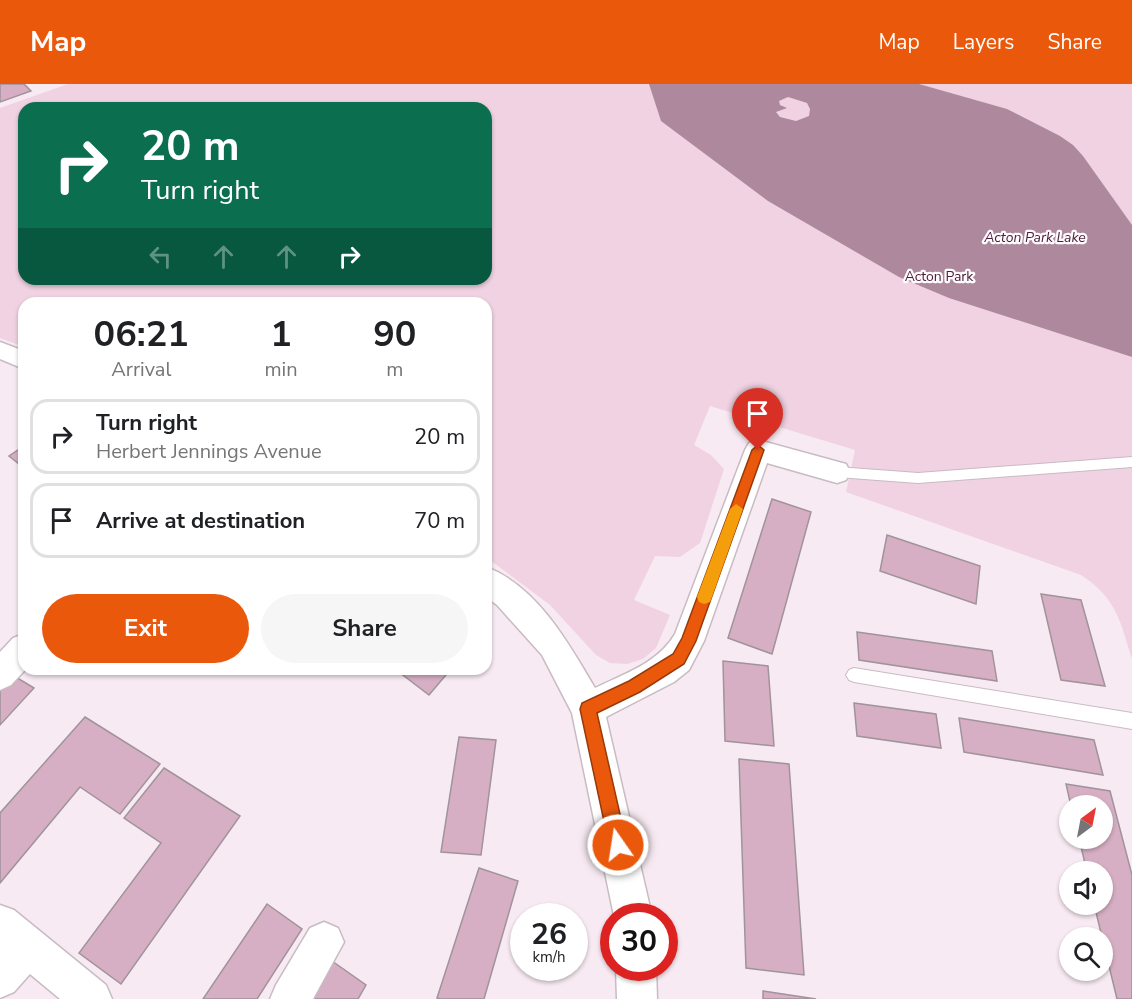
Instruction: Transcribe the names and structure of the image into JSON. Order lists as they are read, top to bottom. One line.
{"water":["Acton Park Lake"],"parks":["Acton Park"],"north":"top right","page":{"header":"Map","nav":["Map","Layers","Share"],"turn":["20 m","Turn right"],"eta":["06:21","Arrival","1","min","90","m"],"list":[{"name":"Turn right","note":"Herbert Jennings Avenue","value":"20 m"},{"name":"Arrive at destination","value":"70 m"}],"buttons":["Exit","Share"],"speed":"26 km/h","limit":"30"}}
